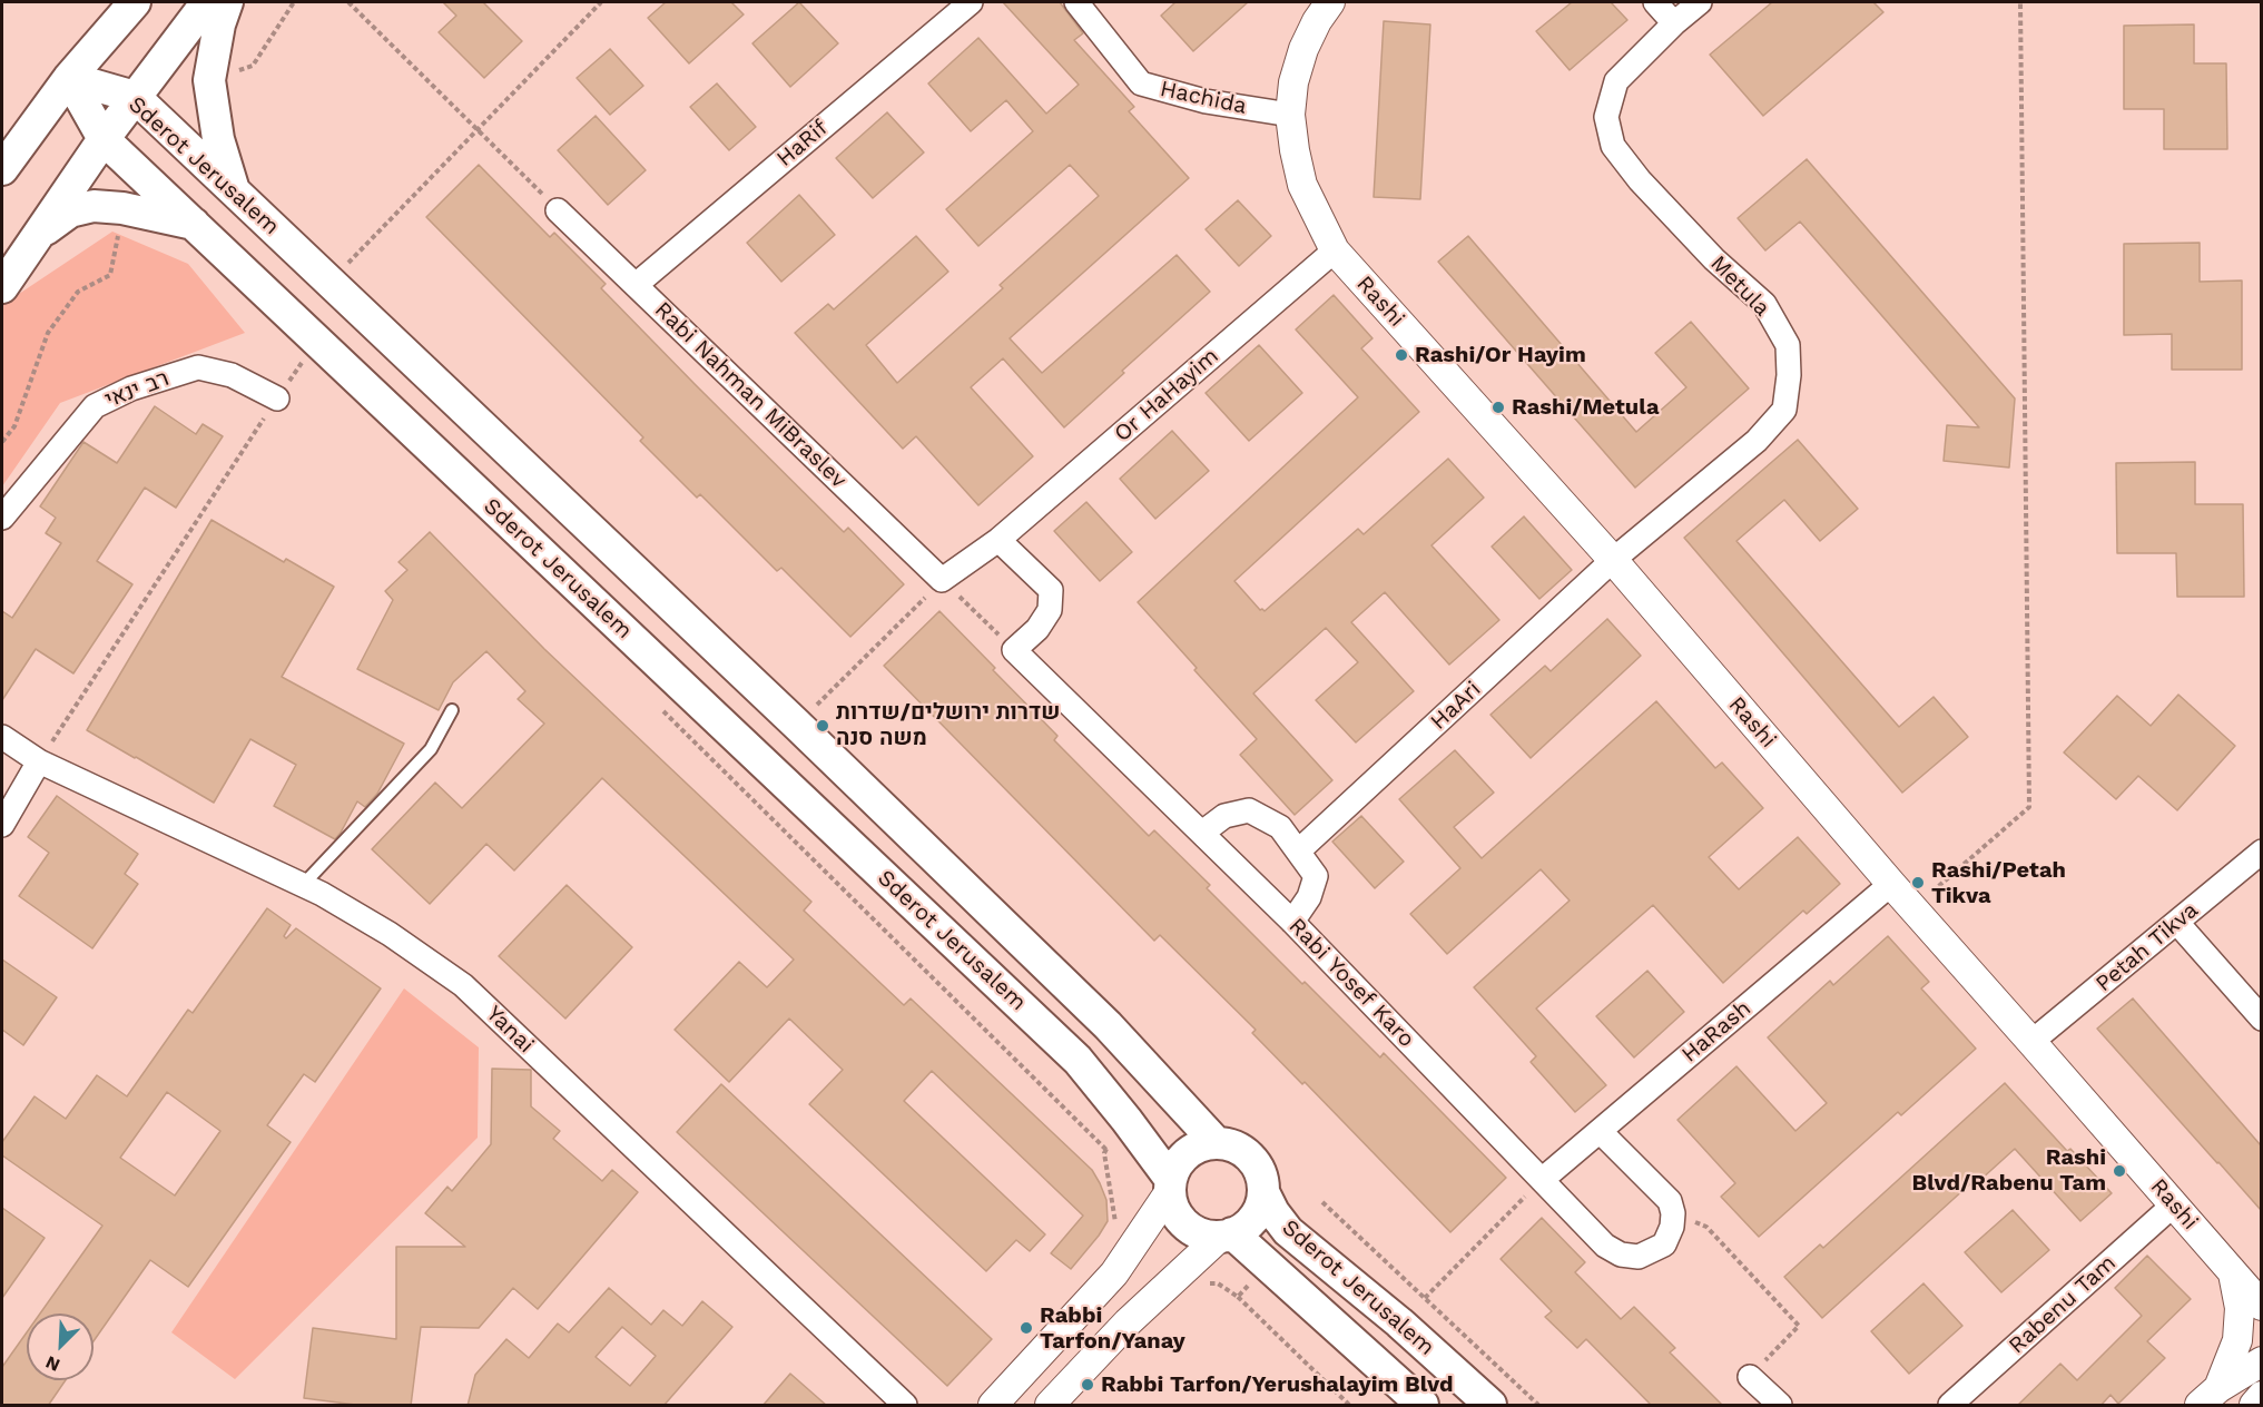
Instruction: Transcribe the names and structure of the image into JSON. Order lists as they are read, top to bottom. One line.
{"streets":{"main road":["Sderot Jerusalem"],"street":["Hachida","HaRif","Metula","Rashi","רב ינאי","Rabi Nahman MiBraslev","Or HaHayim","HaAri","Petah Tikva","Rabi Yosef Karo","Yanai","HaRash","Rabenu Tam"]},"crossings":[["Hachida","Rashi"],["HaRif","Rabi Nahman MiBraslev"],["Metula","Rashi"],["Metula","HaAri"],["Rashi","Or HaHayim"],["Rashi","HaAri"],["Rashi","Petah Tikva"],["Rashi","HaRash"],["Rashi","Rabenu Tam"],["Rabi Nahman MiBraslev","Or HaHayim"],["Rabi Yosef Karo","HaRash"]],"places":["Rashi/Or Hayim","Rashi/Metula","שדרות ירושלים/שדרות משה סנה","Rashi/Petah Tikva","Rashi Blvd/Rabenu Tam","Rabbi Tarfon/Yanay","Rabbi Tarfon/Yerushalayim Blvd"],"north":"bottom left"}
